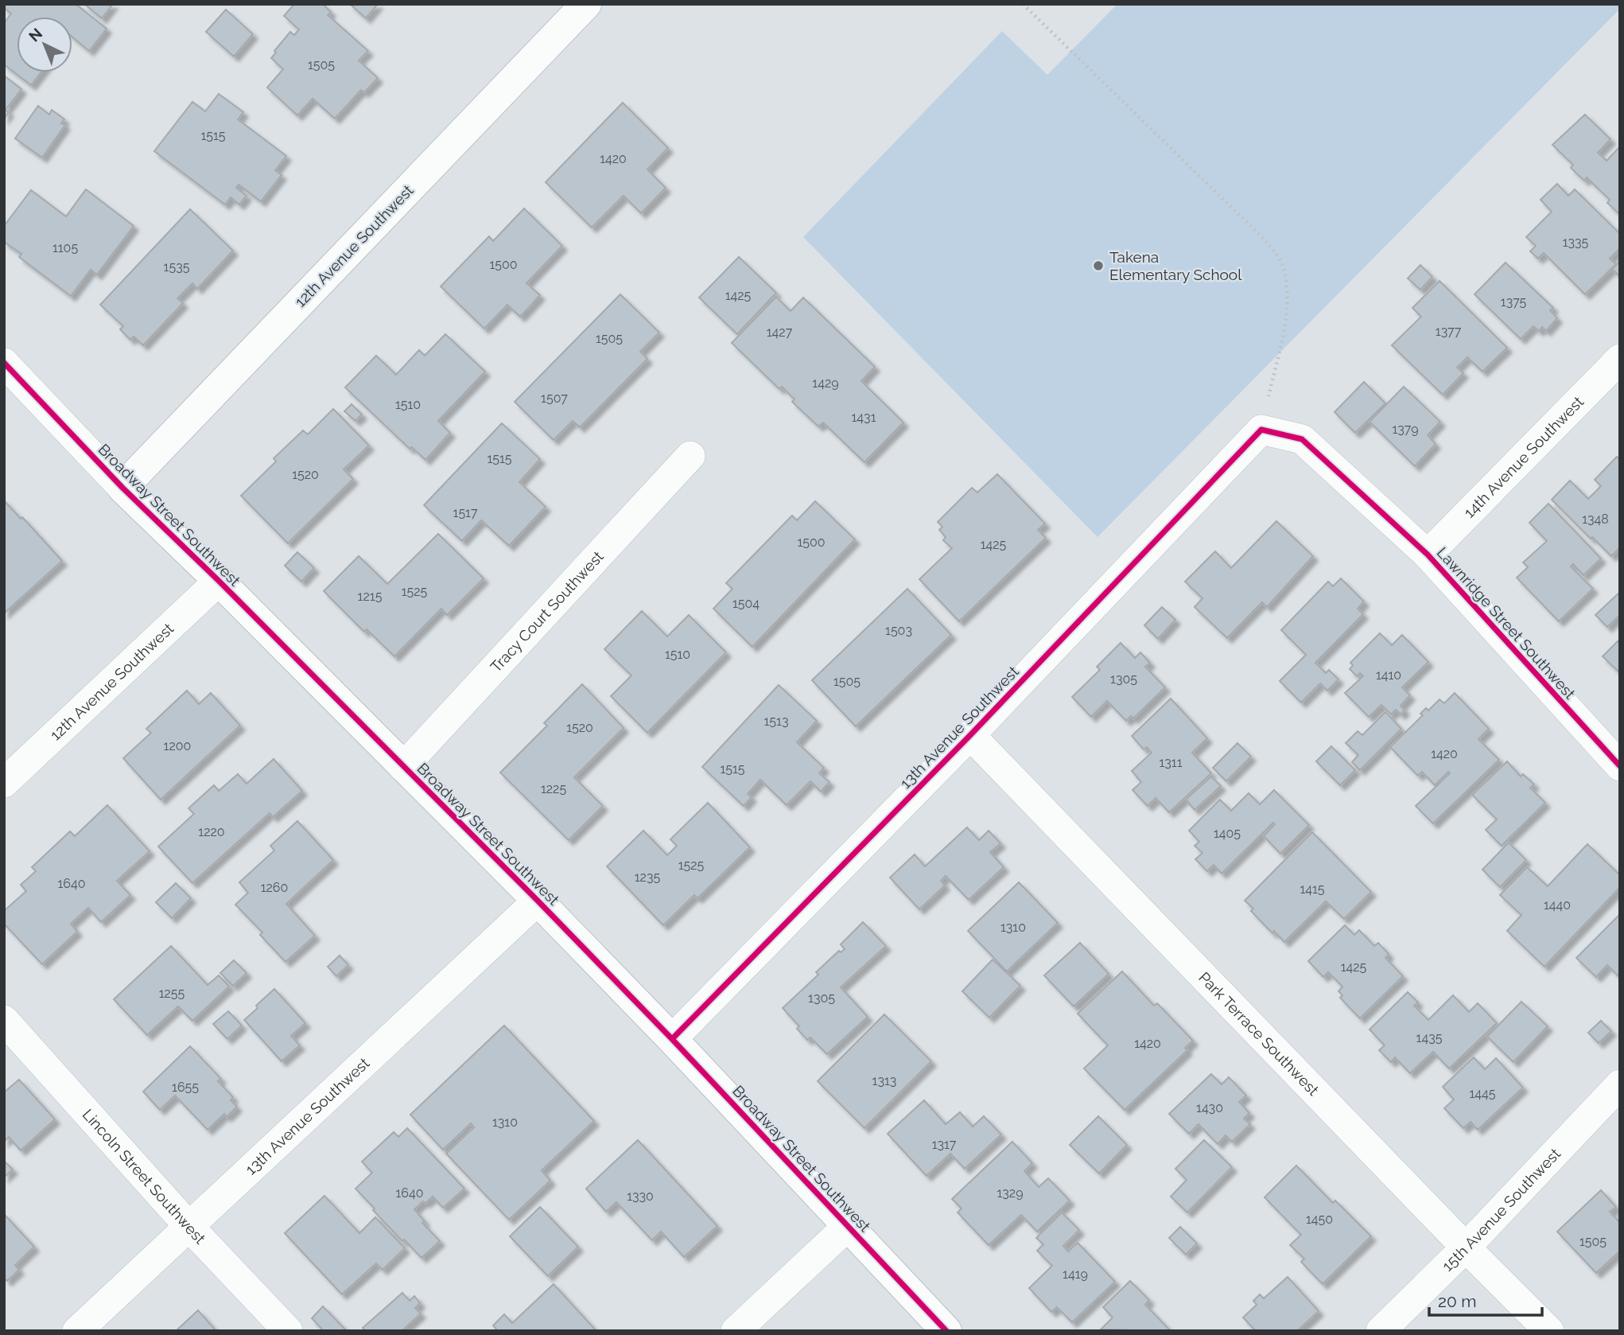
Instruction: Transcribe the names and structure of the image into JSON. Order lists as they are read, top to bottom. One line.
{"streets":{"street":["12th Avenue Southwest","14th Avenue Southwest","Broadway Street Southwest","Tracy Court Southwest","Lawnridge Street Southwest","13th Avenue Southwest","Park Terrace Southwest","Lincoln Street Southwest","15th Avenue Southwest"]},"crossings":[["12th Avenue Southwest","Broadway Street Southwest"],["14th Avenue Southwest","Lawnridge Street Southwest"],["Broadway Street Southwest","Tracy Court Southwest"],["Broadway Street Southwest","13th Avenue Southwest"],["Lawnridge Street Southwest","13th Avenue Southwest"],["13th Avenue Southwest","Park Terrace Southwest"],["13th Avenue Southwest","Lincoln Street Southwest"],["Park Terrace Southwest","15th Avenue Southwest"]],"places":["Takena Elementary School"],"house_numbers":["1505","1515","1420","1335","1105","1500","1535","1425","1375","1377","1427","1505","1429","1507","1510","1431","1379","1515","1520","1517","1348","1500","1425","1525","1215","1504","1503","1510","1410","1305","1505","1513","1520","1200","1420","1311","1515","1225","1220","1405","1525","1235","1640","1260","1415","1440","1310","1425","1255","1305","1435","1420","1313","1655","1445","1430","1310","1317","1640","1329","1330","1450","1505","1419"],"scale_bar":"20 m","north":"top left"}
